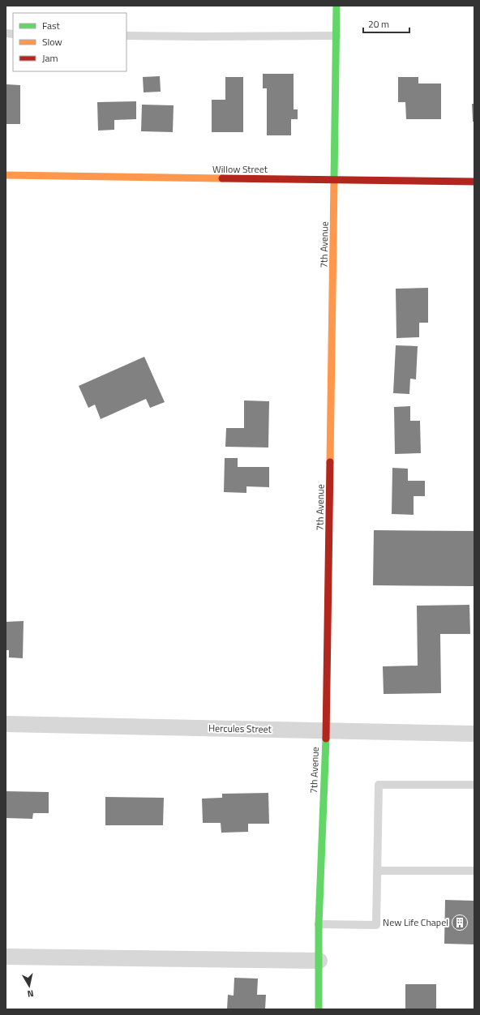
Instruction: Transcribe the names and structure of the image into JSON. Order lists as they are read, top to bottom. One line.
{"streets":{"street":["Willow Street","7th Avenue","Hercules Street"]},"crossings":[["Willow Street","7th Avenue"],["7th Avenue","Hercules Street"]],"places":{"building":["New Life Chapel"]},"legend":["Fast","Slow","Jam"],"scale_bar":"20 m","north":"bottom"}
